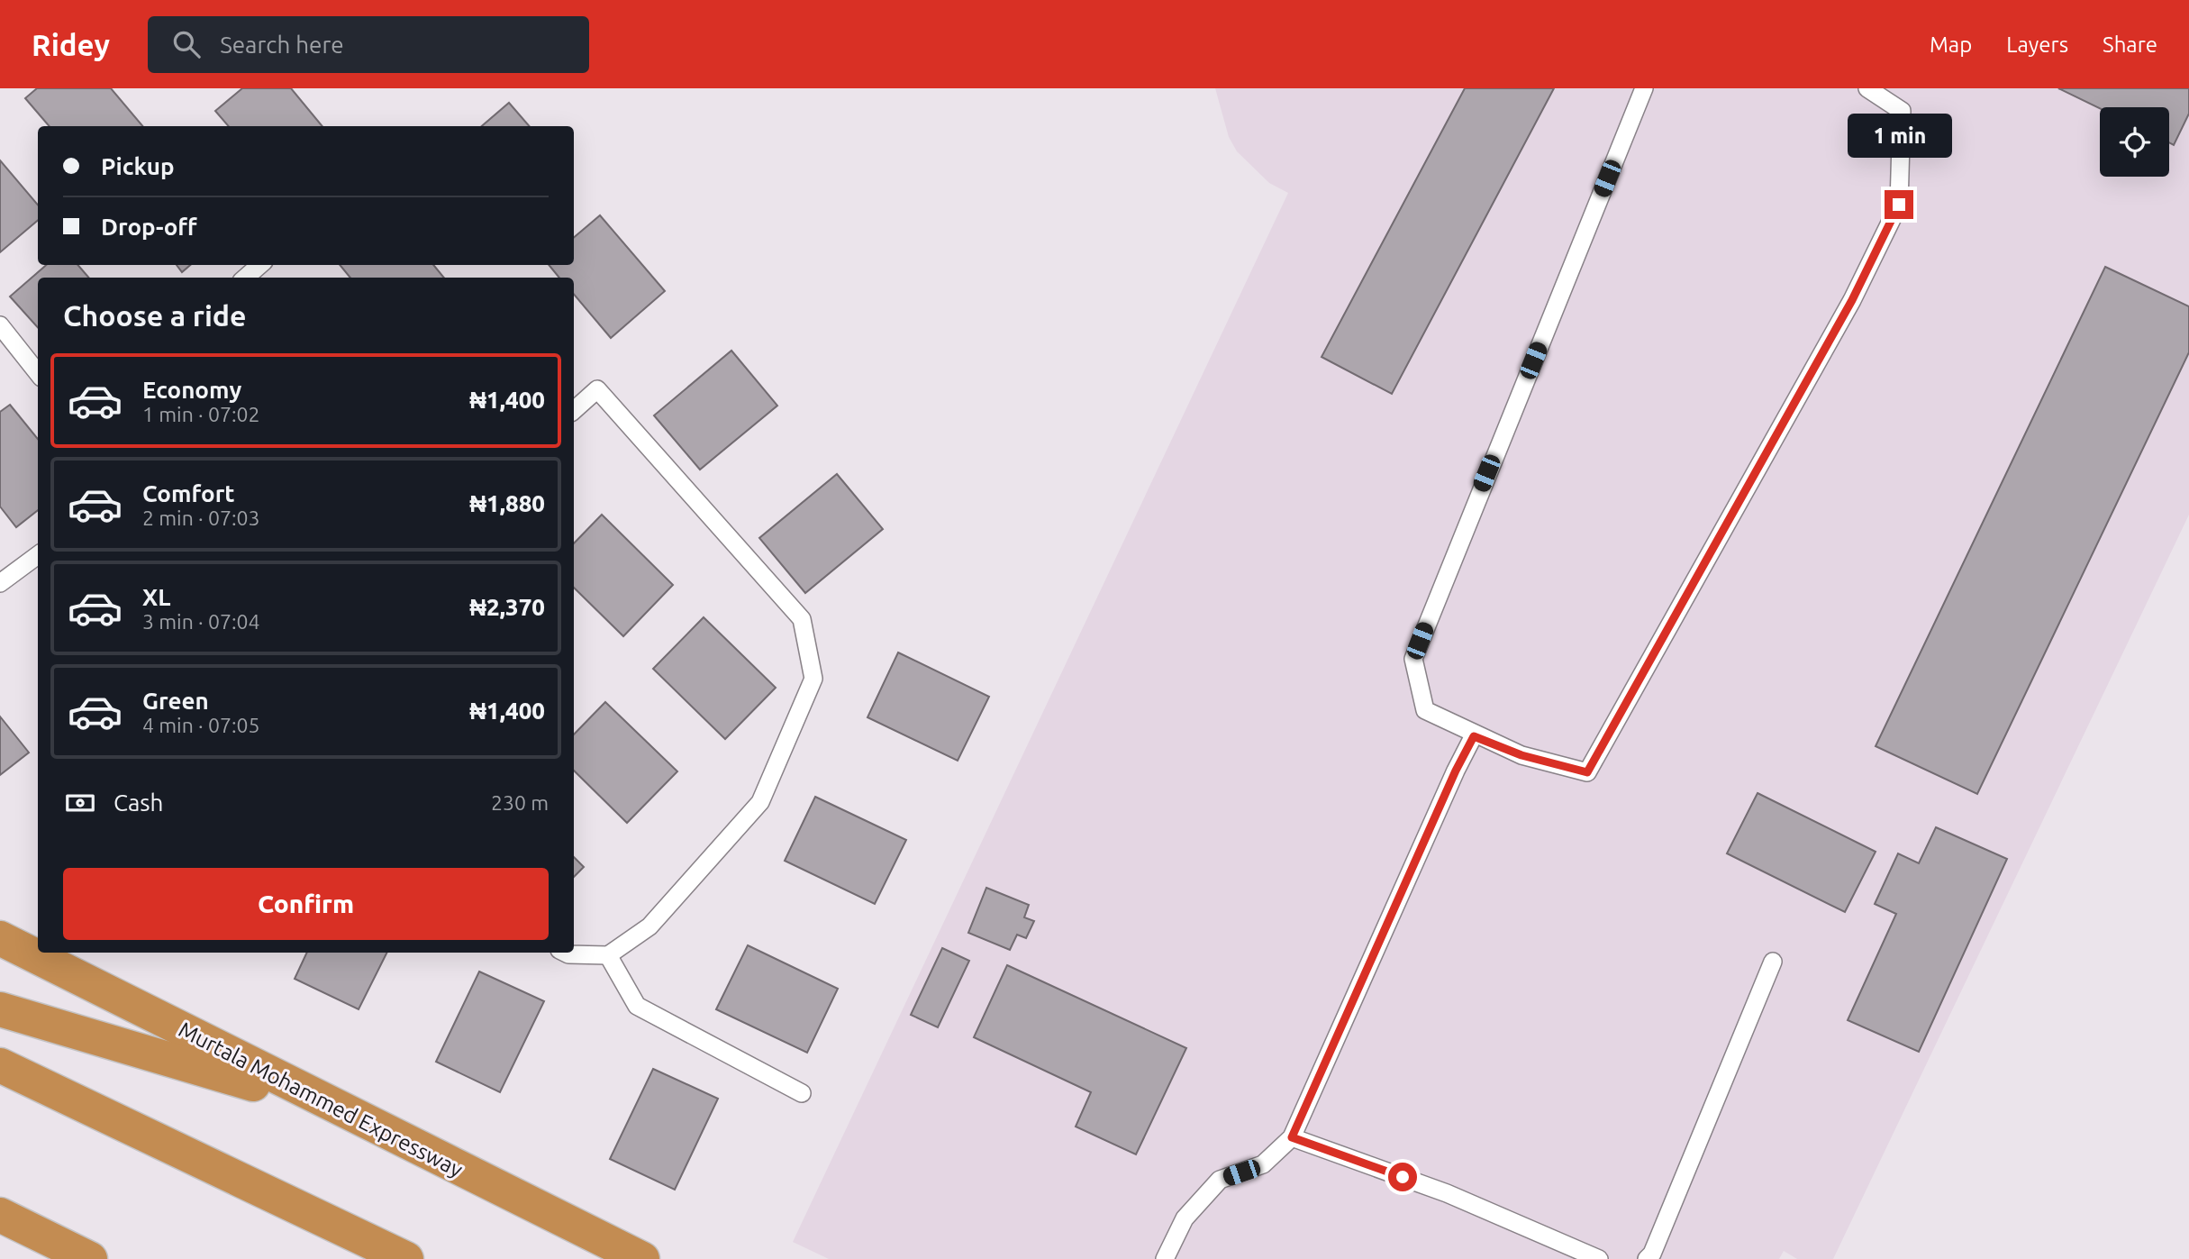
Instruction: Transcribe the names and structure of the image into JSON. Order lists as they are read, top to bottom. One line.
{"streets":{"highway":["Murtala Mohammed Expressway"]},"page":{"header":"Ridey","search":"Search here","nav":["Map","Layers","Share"],"bubble":"1 min","banner":["Pickup","Drop-off"],"heading":"Choose a ride","list":[{"name":"Economy","note":"1 min · 07:02","value":"₦1,400"},{"name":"Comfort","note":"2 min · 07:03","value":"₦1,880"},{"name":"XL","note":"3 min · 07:04","value":"₦2,370"},{"name":"Green","note":"4 min · 07:05","value":"₦1,400"}],"pay":["Cash","230 m"],"buttons":"Confirm"}}
